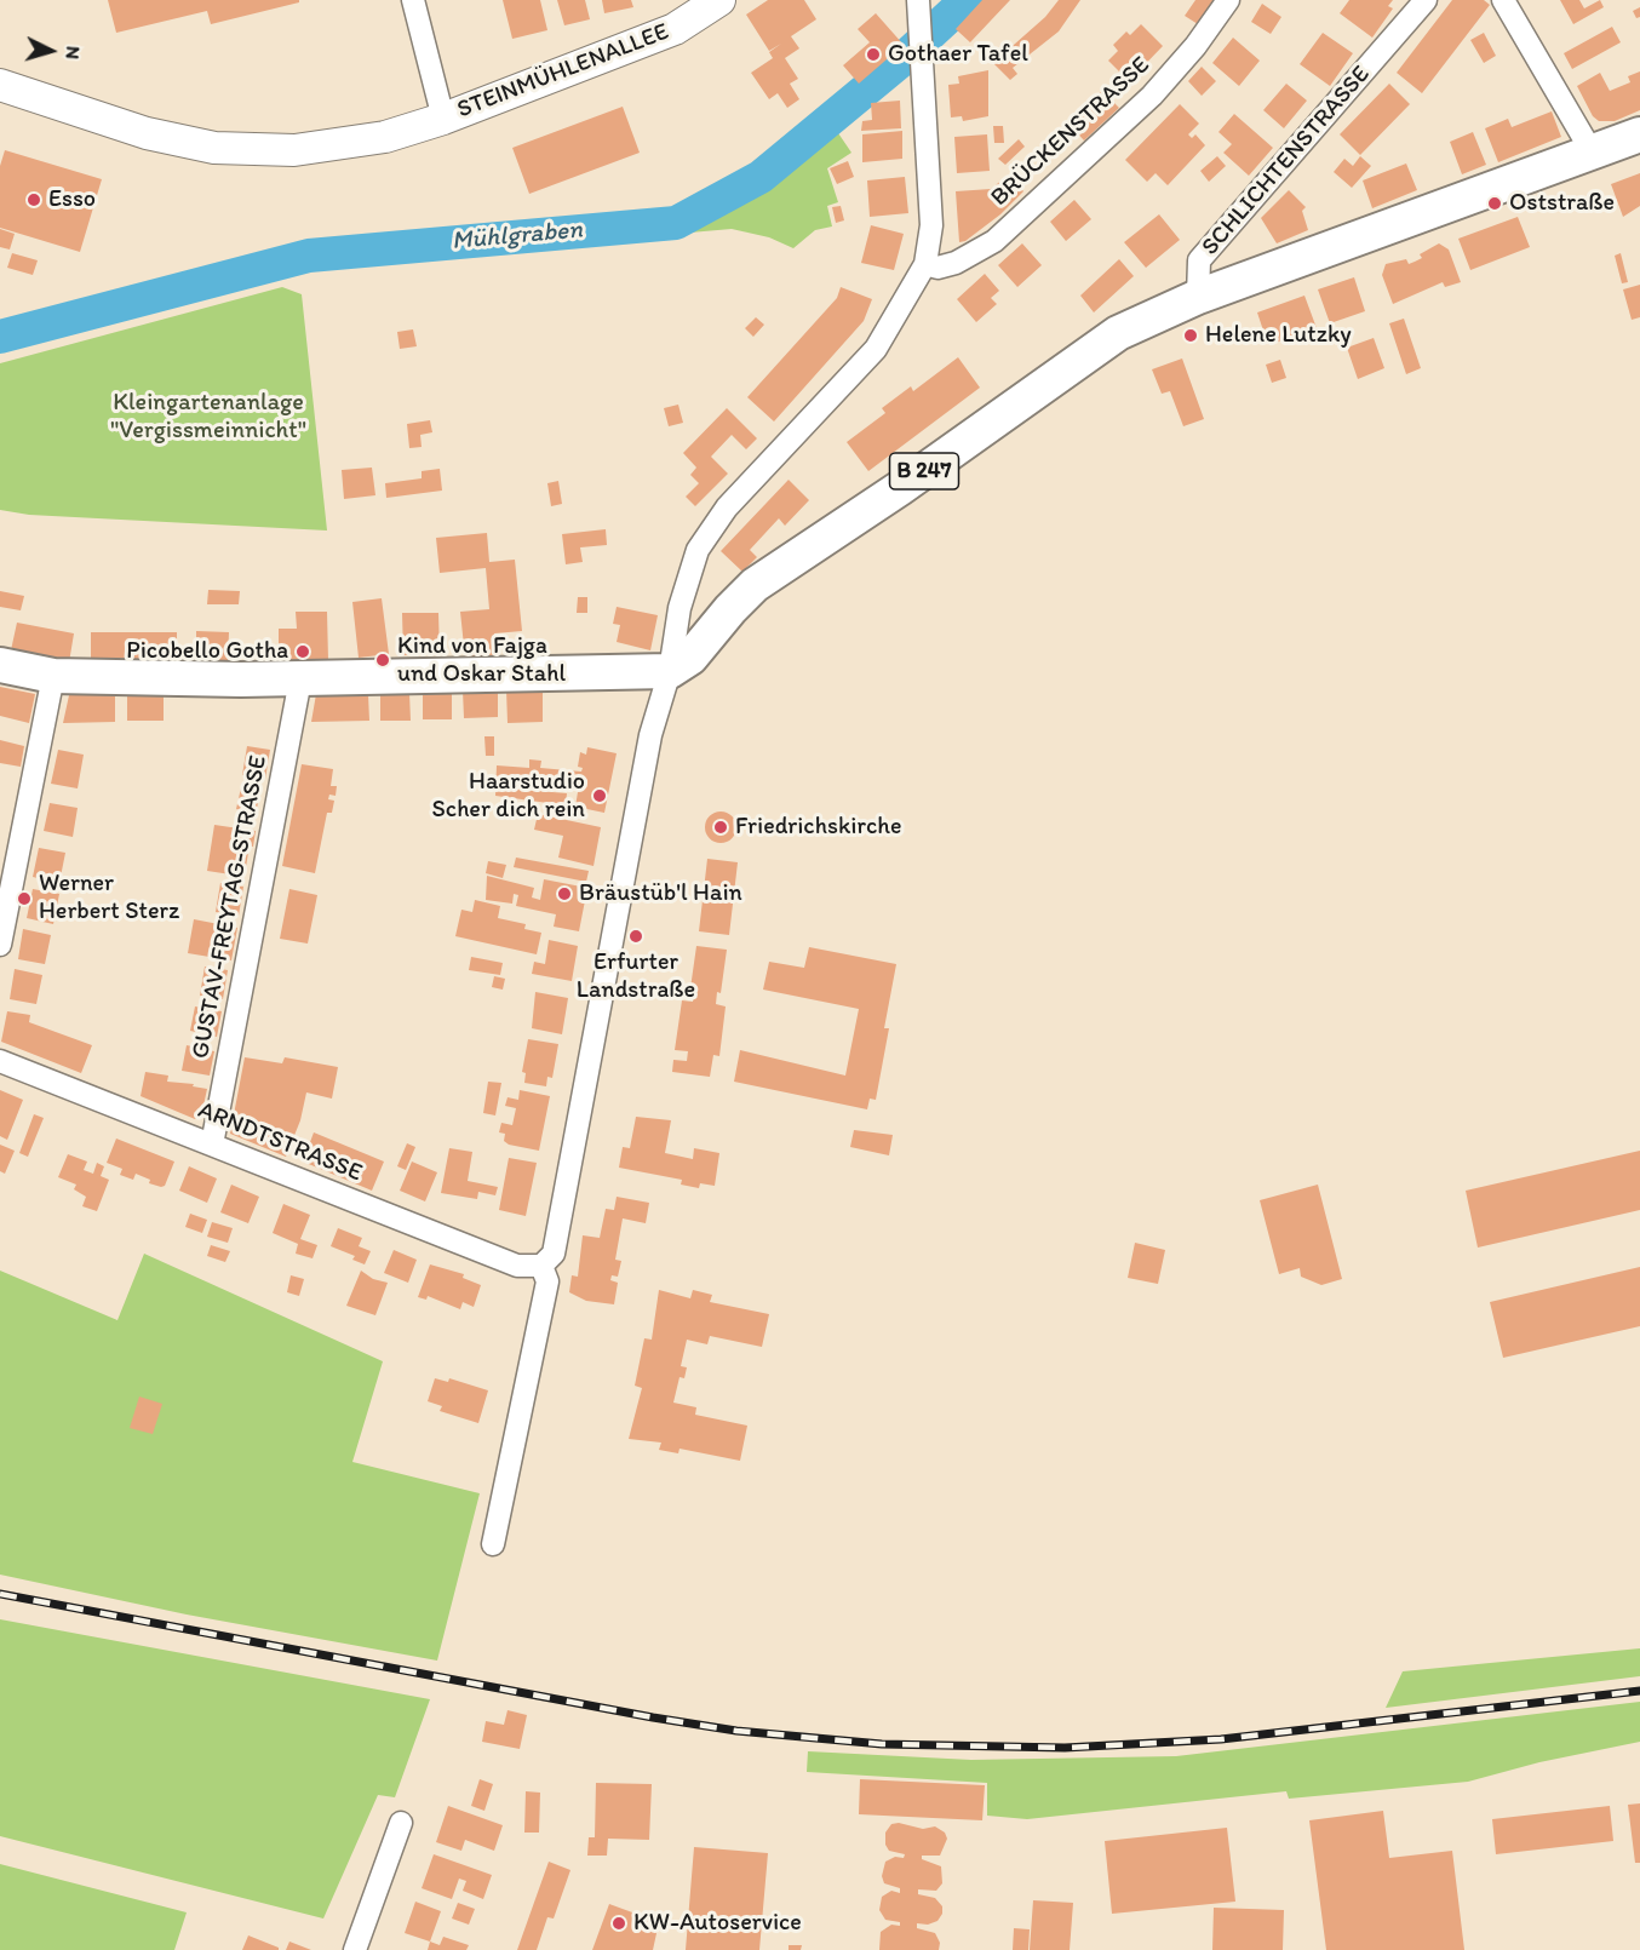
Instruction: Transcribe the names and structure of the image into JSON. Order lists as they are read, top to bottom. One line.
{"streets":{"main road":["STEINMÜHLENALLEE","B 247"],"street":["BRÜCKENSTRASSE","SCHLICHTENSTRASSE","GUSTAV-FREYTAG-STRASSE","ARNDTSTRASSE"]},"crossings":[["SCHLICHTENSTRASSE","B 247"],["GUSTAV-FREYTAG-STRASSE","ARNDTSTRASSE"]],"water":["Mühlgraben"],"parks":["Kleingartenanlage \"Vergissmeinnicht\""],"places":["Gothaer Tafel","Esso","Oststraße","Helene Lutzky","Picobello Gotha","Kind von Fajga und Oskar Stahl","Haarstudio Scher dich rein","Friedrichskirche","Bräustüb'l Hain","Werner Herbert Sterz","Erfurter Landstraße","KW-Autoservice"],"north":"right"}
